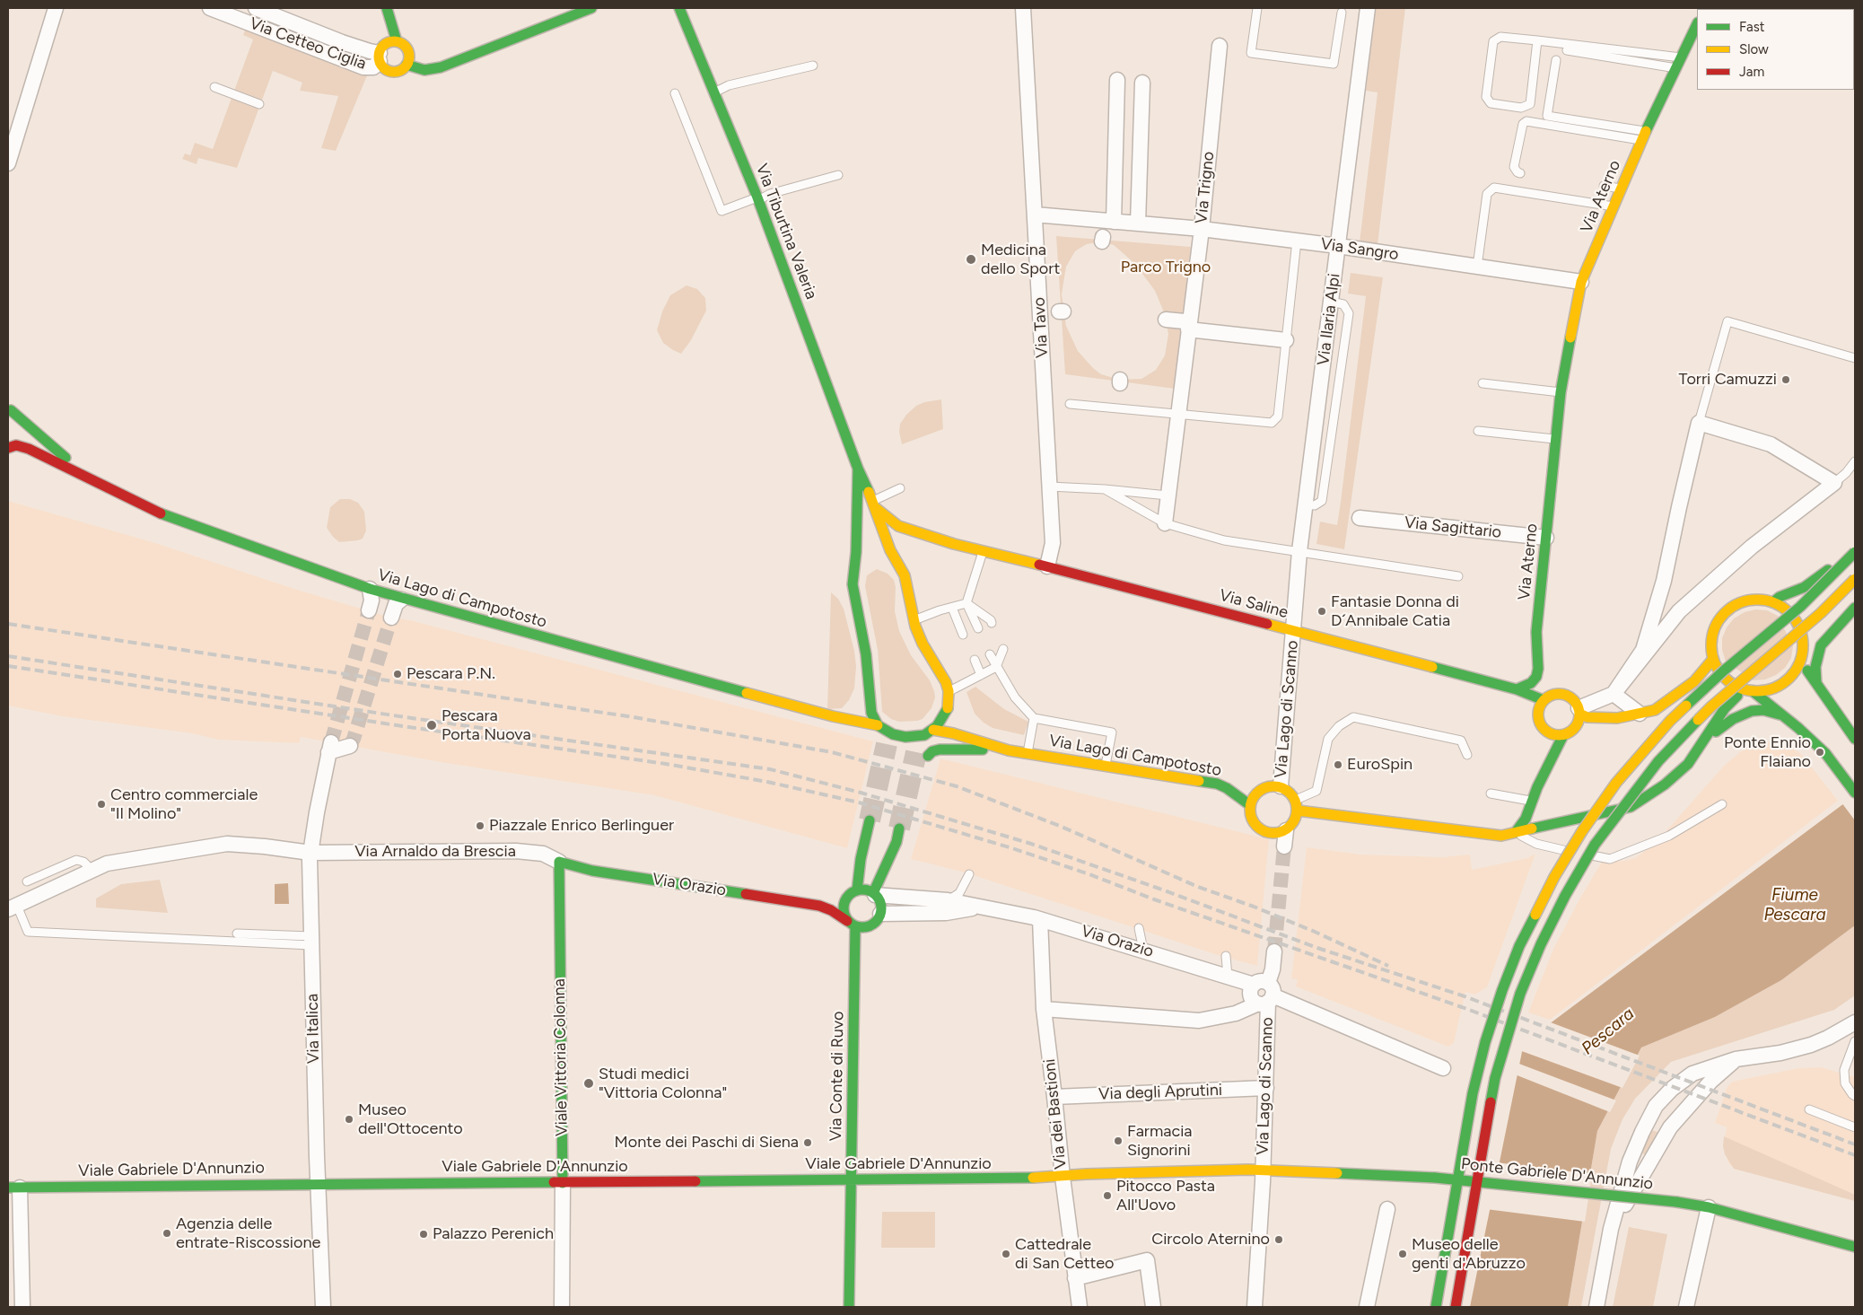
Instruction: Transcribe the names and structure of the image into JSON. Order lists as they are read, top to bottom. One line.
{"streets":{"main road":["Via Aterno","Via Tiburtina Valeria","Via Lago di Campotosto","Via Saline","Via Orazio","Viale Vittoria Colonna","Via Conte di Ruvo","Viale Gabriele D'Annunzio","Ponte Gabriele D'Annunzio"],"street":["Via Cetteo Ciglia","Via Trigno","Via Sangro","Via Ilaria Alpi","Via Tavo","Via Sagittario","Via Lago di Scanno","Via Arnaldo da Brescia","Via Italica","Via degli Aprutini","Via dei Bastioni"]},"crossings":[["Via Trigno","Via Sangro"],["Via Aterno","Via Sangro"],["Via Aterno","Via Sagittario"],["Via Aterno","Via Saline"],["Via Tiburtina Valeria","Via Lago di Campotosto"],["Via Tiburtina Valeria","Via Saline"],["Via Sangro","Via Ilaria Alpi"],["Via Sangro","Via Tavo"],["Via Ilaria Alpi","Via Saline"],["Via Ilaria Alpi","Via Lago di Scanno"],["Via Tavo","Via Saline"],["Via Lago di Campotosto","Via Lago di Scanno"],["Via Saline","Via Lago di Scanno"],["Via Lago di Scanno","Via Orazio"],["Via Lago di Scanno","Via degli Aprutini"],["Via Lago di Scanno","Viale Gabriele D'Annunzio"],["Via Lago di Scanno","Ponte Gabriele D'Annunzio"],["Via Arnaldo da Brescia","Via Orazio"],["Via Arnaldo da Brescia","Via Italica"],["Via Arnaldo da Brescia","Viale Vittoria Colonna"],["Via Orazio","Viale Vittoria Colonna"],["Via Orazio","Via Conte di Ruvo"],["Via Orazio","Via dei Bastioni"],["Via Italica","Viale Gabriele D'Annunzio"],["Viale Vittoria Colonna","Viale Gabriele D'Annunzio"],["Via Conte di Ruvo","Viale Gabriele D'Annunzio"],["Via degli Aprutini","Via dei Bastioni"],["Via dei Bastioni","Viale Gabriele D'Annunzio"],["Viale Gabriele D'Annunzio","Ponte Gabriele D'Annunzio"]],"water":["Fiume Pescara","Pescara"],"parks":["Parco Trigno"],"places":["Medicina dello Sport","Torri Camuzzi","Fantasie Donna di D´Annibale Catia","Pescara P.N.","Pescara Porta Nuova","Ponte Ennio Flaiano","EuroSpin","Centro commerciale \"Il Molino\"","Piazzale Enrico Berlinguer","Studi medici \"Vittoria Colonna\"","Museo dell'Ottocento","Farmacia Signorini","Monte dei Paschi di Siena","Pitocco Pasta All'Uovo","Agenzia delle entrate-Riscossione","Palazzo Perenich","Circolo Aternino","Cattedrale di San Cetteo","Museo delle genti d'Abruzzo"],"legend":["Fast","Slow","Jam"]}
